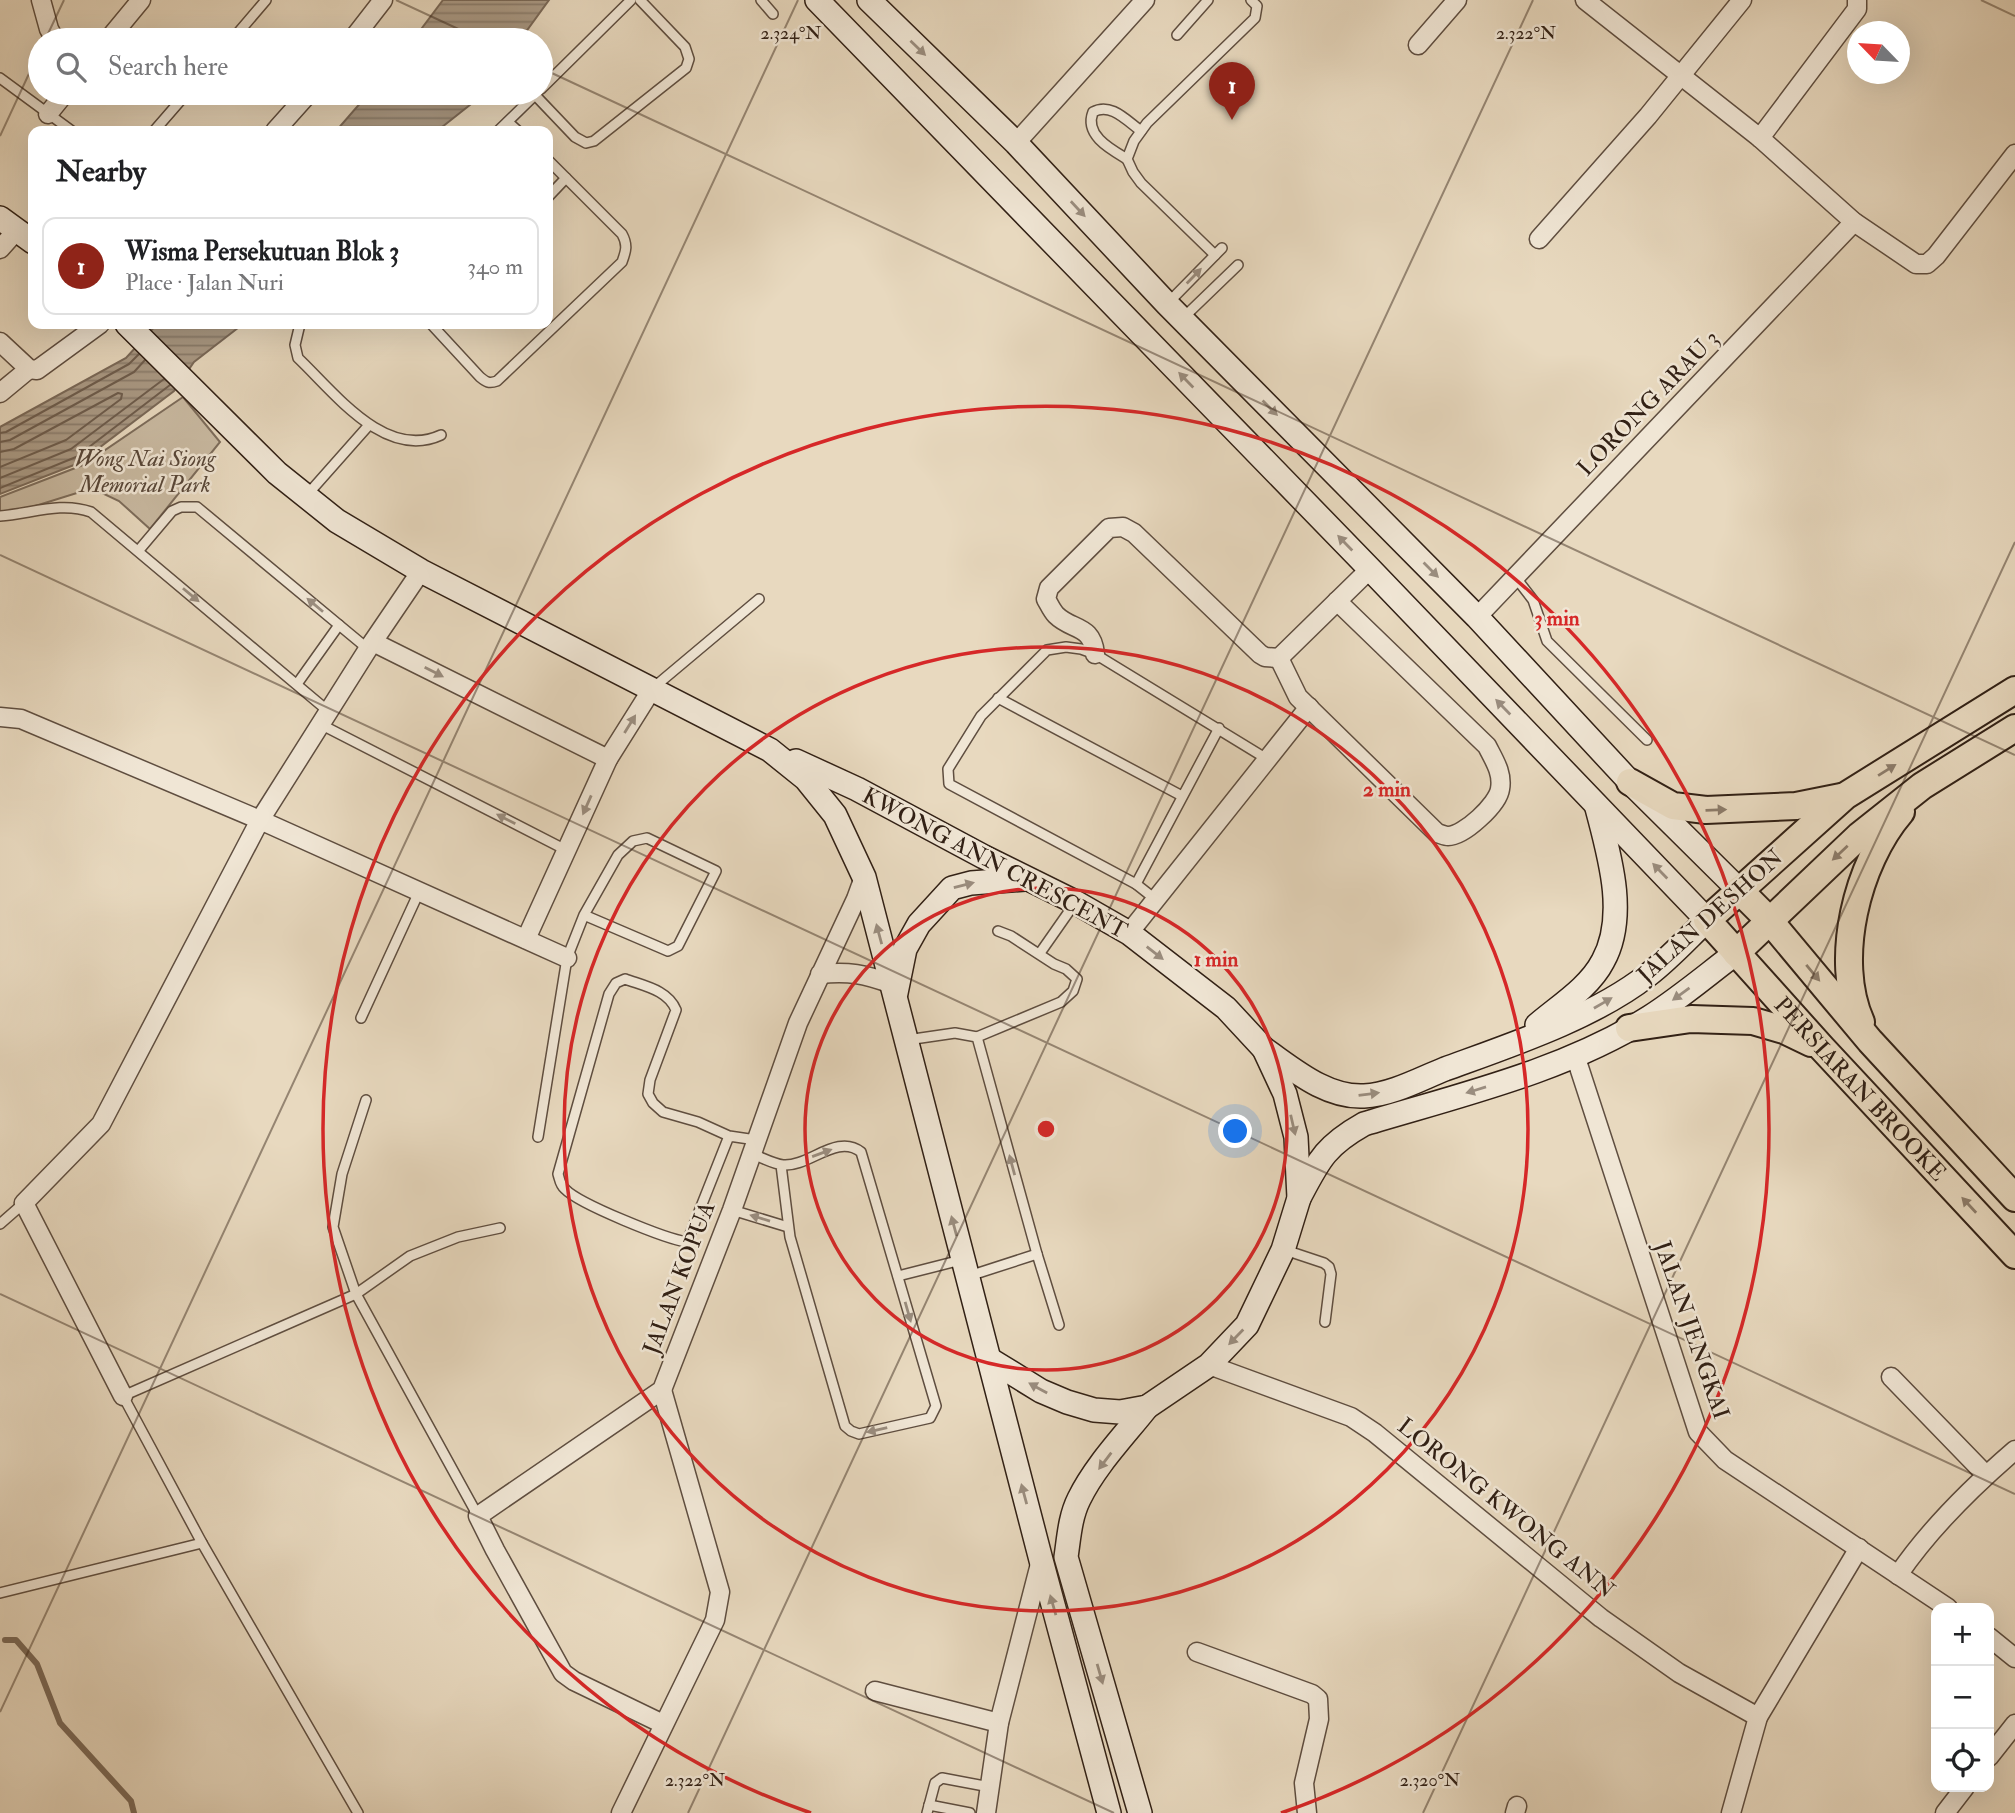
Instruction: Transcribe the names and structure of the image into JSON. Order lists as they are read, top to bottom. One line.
{"streets":{"main road":["KWONG ANN CRESCENT","JALAN DESHON","PERSIARAN BROOKE"],"street":["LORONG ARAU 3","JALAN KOPUA","JALAN JENGKAI","LORONG KWONG ANN"]},"crossings":[["KWONG ANN CRESCENT","JALAN DESHON"],["KWONG ANN CRESCENT","LORONG KWONG ANN"],["JALAN DESHON","PERSIARAN BROOKE"],["JALAN DESHON","JALAN JENGKAI"]],"parks":["Wong Nai Siong Memorial Park"],"north":"top left","page":{"search":"Search here","pins":"1","heading":"Nearby","list":[{"mark":"1","name":"Wisma Persekutuan Blok 3","note":"Place · Jalan Nuri","value":"340 m"}],"map_buttons":["+","−"]},"coordinates":["2.324°N","2.322°N","2.320°N"],"rings":["3 min","2 min","1 min"]}
